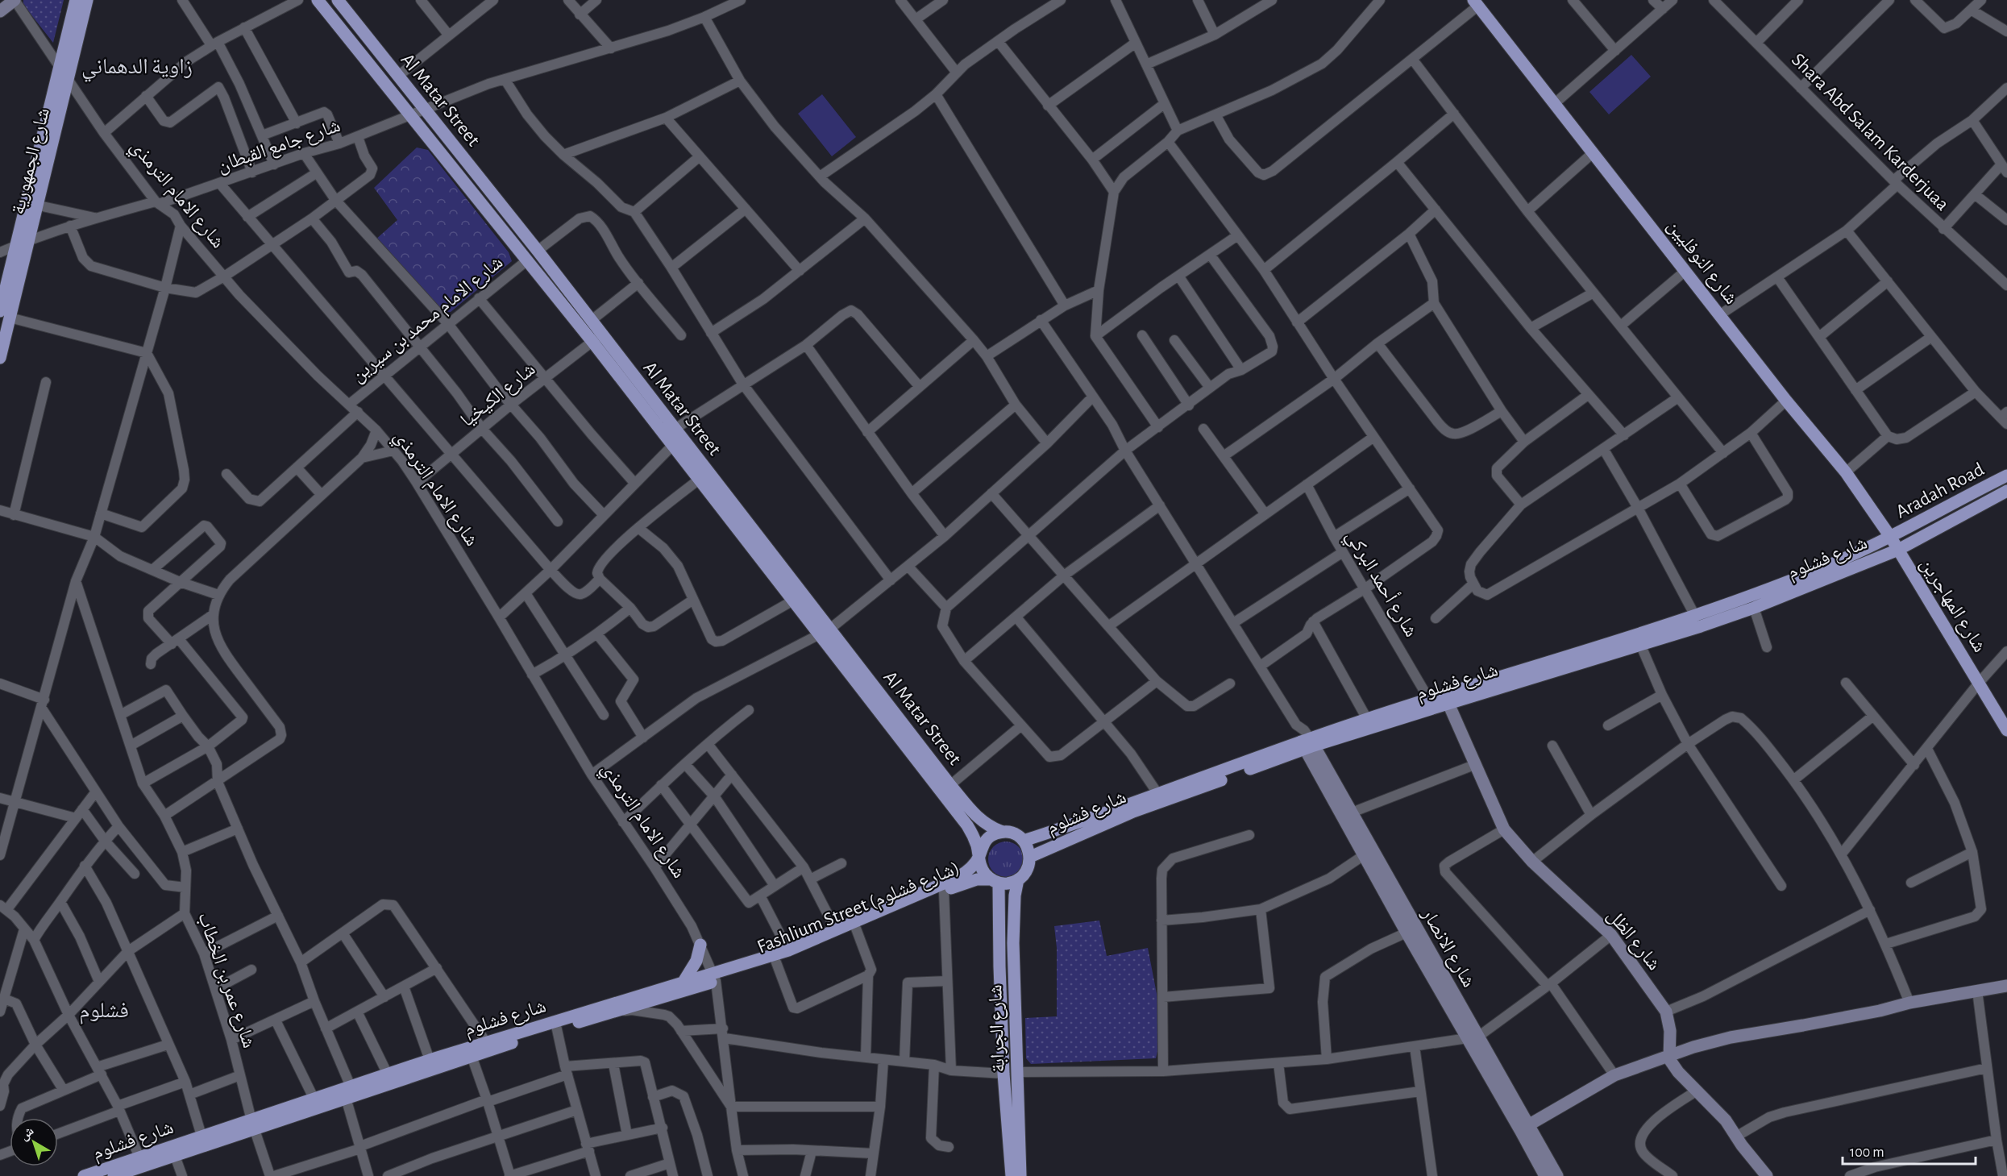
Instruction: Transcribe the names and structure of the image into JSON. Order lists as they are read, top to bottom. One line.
{"streets":{"main road":["Al Matar Street","شارع الجمهورية","شارع النوفليين","Aradah Road","شارع فشلوم","شارع المهاجرين","Fashlium Street (شارع فشلوم)","شارع الظل","شارع الانصار","شارع الجرابة"],"street":["Shara Abd Salam Karderjuaa","شارع جامع القبطان","شارع الامام الترمذي","شارع الامام محمد بن سيرين","شارع الكيخيا","شارع أحمد البركي","شارع عمر بن الخطاب"]},"crossings":[["Al Matar Street","شارع جامع القبطان"],["Al Matar Street","شارع الكيخيا"],["Al Matar Street","شارع فشلوم"],["Al Matar Street","Fashlium Street (شارع فشلوم)"],["Al Matar Street","شارع الجرابة"],["شارع جامع القبطان","شارع الجمهورية"],["شارع جامع القبطان","شارع الامام الترمذي"],["شارع الجمهورية","شارع الامام الترمذي"],["شارع الامام الترمذي","شارع الامام محمد بن سيرين"],["شارع الامام الترمذي","شارع الكيخيا"],["شارع الامام الترمذي","شارع فشلوم"],["شارع النوفليين","Aradah Road"],["شارع النوفليين","شارع فشلوم"],["شارع النوفليين","شارع المهاجرين"],["Aradah Road","شارع فشلوم"],["Aradah Road","شارع المهاجرين"],["شارع فشلوم","شارع أحمد البركي"],["شارع فشلوم","شارع المهاجرين"],["شارع فشلوم","Fashlium Street (شارع فشلوم)"],["شارع فشلوم","شارع الظل"],["شارع فشلوم","شارع الانصار"],["شارع فشلوم","شارع عمر بن الخطاب"],["شارع فشلوم","شارع الجرابة"],["Fashlium Street (شارع فشلوم)","شارع الجرابة"]],"districts":["زاوية الدهماني","فشلوم"],"scale_bar":"100 m","north":"top left"}
